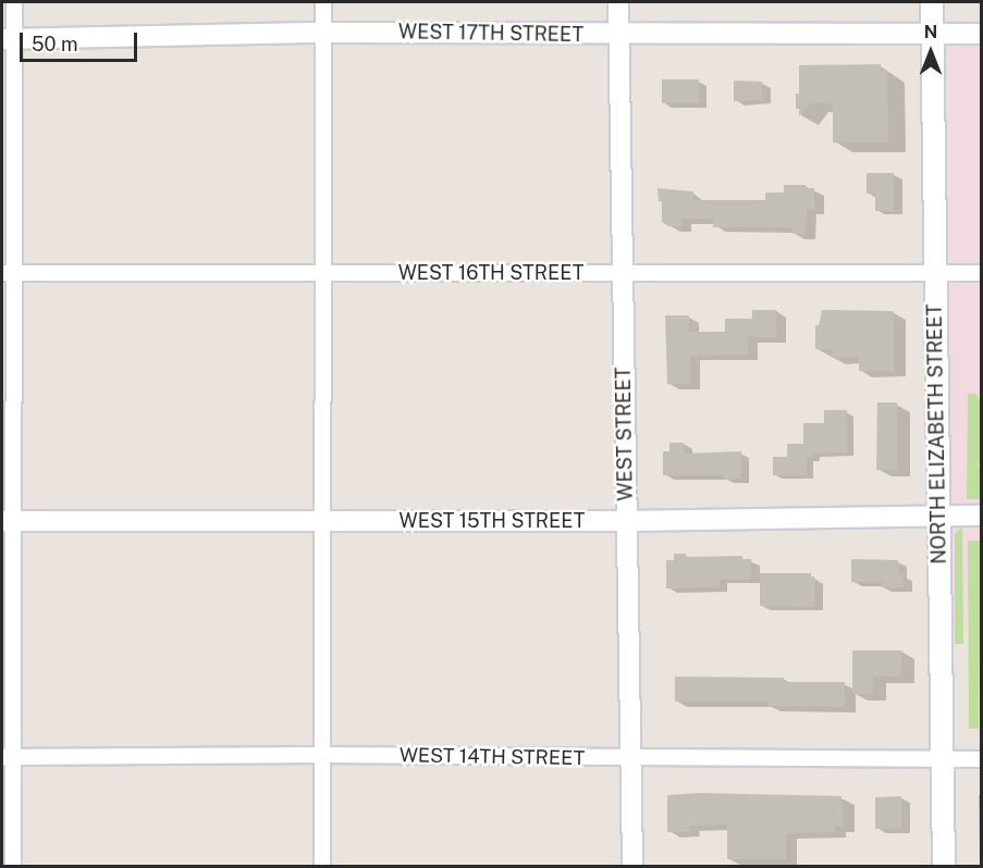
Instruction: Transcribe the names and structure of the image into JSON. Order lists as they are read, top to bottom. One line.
{"streets":{"main road":["NORTH ELIZABETH STREET"],"street":["WEST 17TH STREET","WEST 16TH STREET","WEST STREET","WEST 15TH STREET","WEST 14TH STREET"]},"crossings":[["WEST 17TH STREET","WEST STREET"],["WEST 17TH STREET","NORTH ELIZABETH STREET"],["WEST 16TH STREET","WEST STREET"],["WEST 16TH STREET","NORTH ELIZABETH STREET"],["WEST STREET","WEST 15TH STREET"],["WEST STREET","WEST 14TH STREET"],["NORTH ELIZABETH STREET","WEST 15TH STREET"],["NORTH ELIZABETH STREET","WEST 14TH STREET"]],"scale_bar":"50 m","north":"top"}
